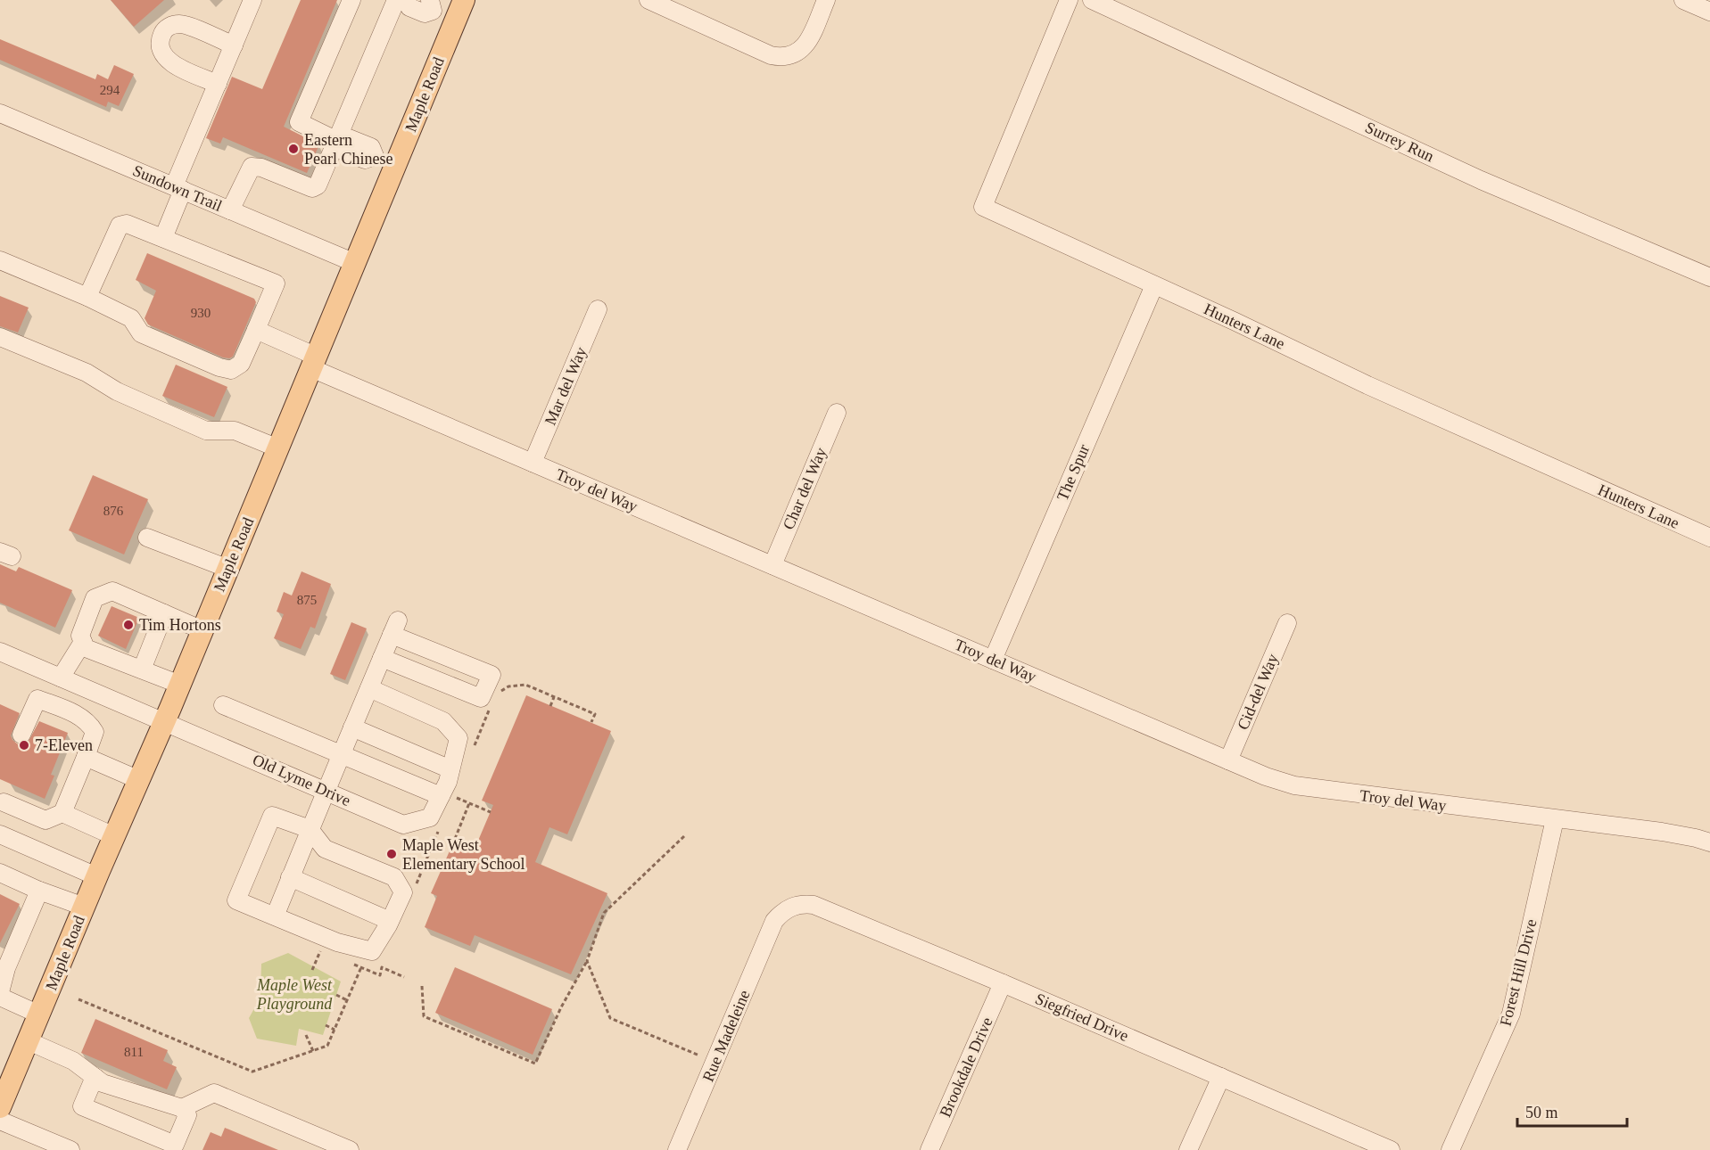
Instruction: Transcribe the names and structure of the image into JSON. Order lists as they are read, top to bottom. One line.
{"streets":{"main road":["Maple Road"],"street":["Surrey Run","Sundown Trail","Hunters Lane","Mar del Way","The Spur","Char del Way","Troy del Way","Cid-del Way","Old Lyme Drive","Forest Hill Drive","Siegfried Drive","Rue Madeleine","Brookdale Drive"]},"crossings":[["Maple Road","Sundown Trail"],["Maple Road","Troy del Way"],["Maple Road","Old Lyme Drive"],["Hunters Lane","The Spur"],["Mar del Way","Troy del Way"],["The Spur","Troy del Way"],["Char del Way","Troy del Way"],["Troy del Way","Cid-del Way"],["Troy del Way","Forest Hill Drive"],["Siegfried Drive","Rue Madeleine"],["Siegfried Drive","Brookdale Drive"]],"parks":["Maple West Playground"],"places":["Eastern Pearl Chinese","Tim Hortons","7-Eleven","Maple West Elementary School"],"house_numbers":["294","930","876","875","811"],"scale_bar":"50 m"}
